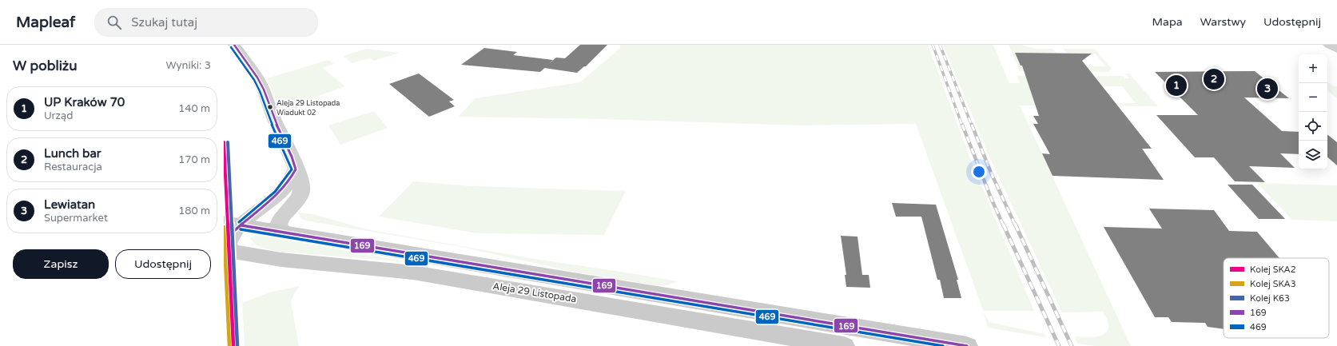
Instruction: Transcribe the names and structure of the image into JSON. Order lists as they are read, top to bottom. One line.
{"streets":{"main road":["Aleja 29 Listopada"]},"places":["Aleja 29 Listopada Wiadukt 02"],"lines":["transit line 169","transit line 469","rail line SKA2","rail line K63","rail line SKA3"],"legend":["Kolej SKA2","Kolej SKA3","Kolej K63","169","469"],"page":{"header":"Mapleaf","search":"Szukaj tutaj","nav":["Mapa","Warstwy","Udostępnij"],"heading":["W pobliżu","Wyniki: 3"],"map_buttons":["+","−"],"pins":["2","1","3"],"list":[{"mark":"1","name":"UP Kraków 70","note":"Urząd","value":"140 m"},{"mark":"2","name":"Lunch bar","note":"Restauracja","value":"170 m"},{"mark":"3","name":"Lewiatan","note":"Supermarket","value":"180 m"}],"buttons":["Zapisz","Udostępnij"]}}
